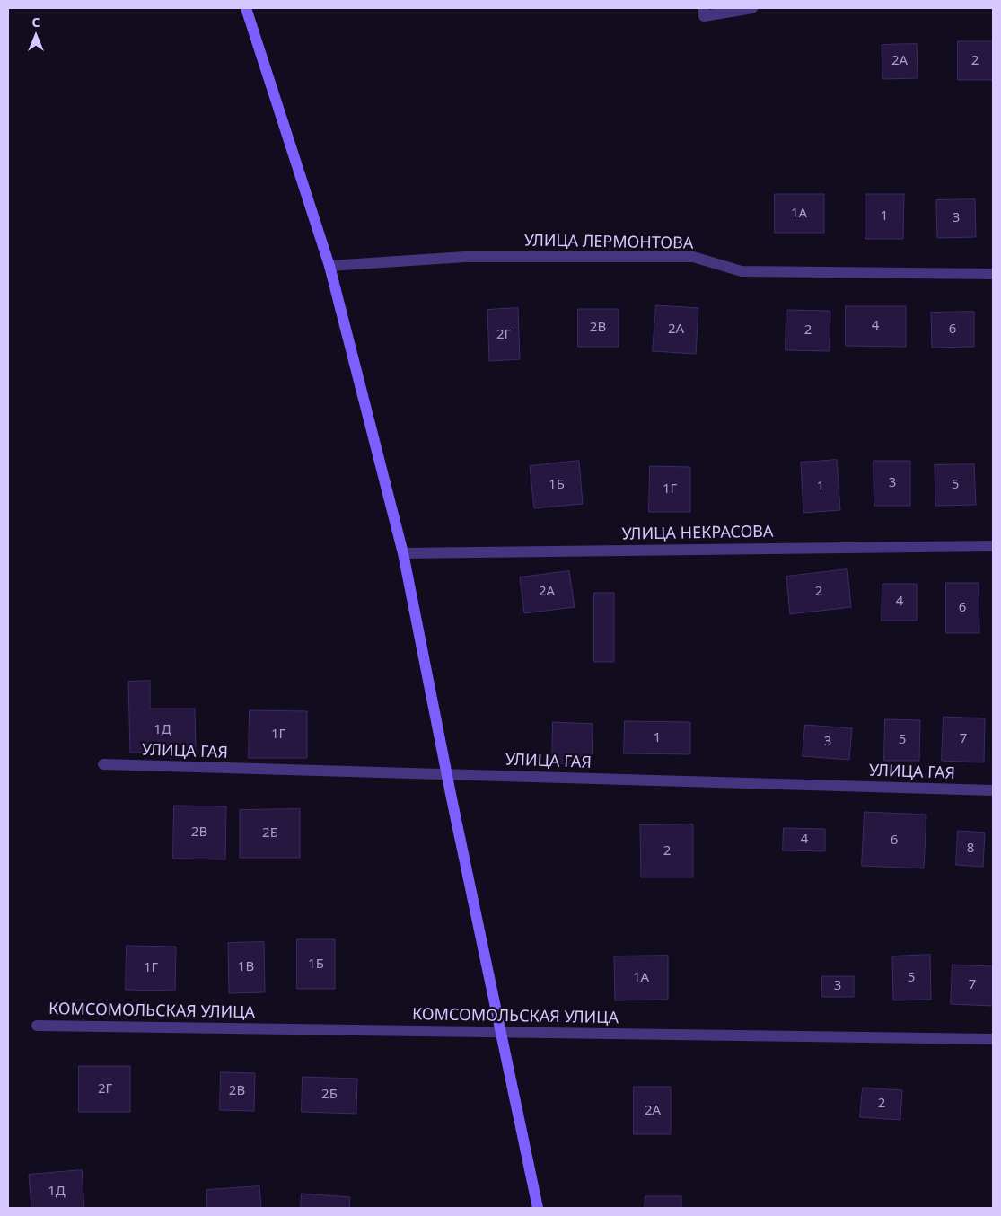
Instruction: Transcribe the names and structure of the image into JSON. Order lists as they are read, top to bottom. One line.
{"streets":{"street":["УЛИЦА ЛЕРМОНТОВА","УЛИЦА НЕКРАСОВА","УЛИЦА ГАЯ","КОМСОМОЛЬСКАЯ УЛИЦА"]},"house_numbers":["2А","2","1А","1","3","4","2В","2А","6","2","2Г","3","1Б","5","1","1Г","2А","2","4","6","1Д","1Г","1","7","5","3","2В","2Б","4","6","8","2","1Б","1В","1Г","1А","5","7","3","2Г","2В","2Б","2","2А","1Д"],"north":"top"}
